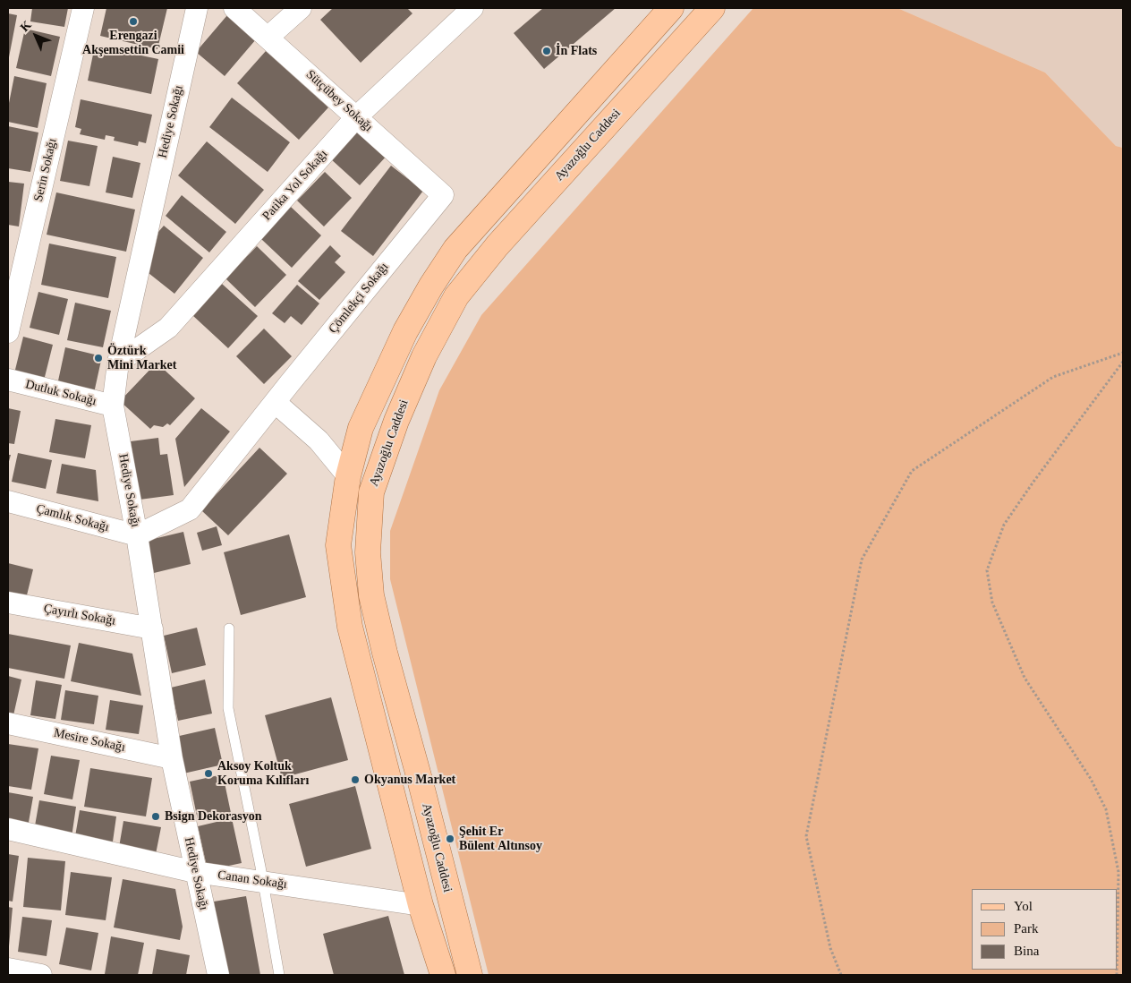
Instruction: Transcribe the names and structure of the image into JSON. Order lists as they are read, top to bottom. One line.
{"streets":{"main road":["Ayazoğlu Caddesi"],"street":["Sütçübey Sokağı","Hediye Sokağı","Serin Sokağı","Patika Yol Sokağı","Çömlekçi Sokağı","Dutluk Sokağı","Çamlık Sokağı","Çayırlı Sokağı","Mesire Sokağı","Canan Sokağı"]},"crossings":[["Sütçübey Sokağı","Patika Yol Sokağı"],["Sütçübey Sokağı","Çömlekçi Sokağı"],["Hediye Sokağı","Patika Yol Sokağı"],["Hediye Sokağı","Çömlekçi Sokağı"],["Hediye Sokağı","Dutluk Sokağı"],["Hediye Sokağı","Çamlık Sokağı"],["Hediye Sokağı","Çayırlı Sokağı"],["Hediye Sokağı","Mesire Sokağı"],["Hediye Sokağı","Canan Sokağı"],["Çömlekçi Sokağı","Çamlık Sokağı"]],"places":["Erengazi Akşemsettin Camii","İn Flats","Öztürk Mini Market","Aksoy Koltuk Koruma Kılıfları","Okyanus Market","Bsign Dekorasyon","Şehit Er Bülent Altınsoy"],"legend":["Yol","Park","Bina"],"north":"top left"}
